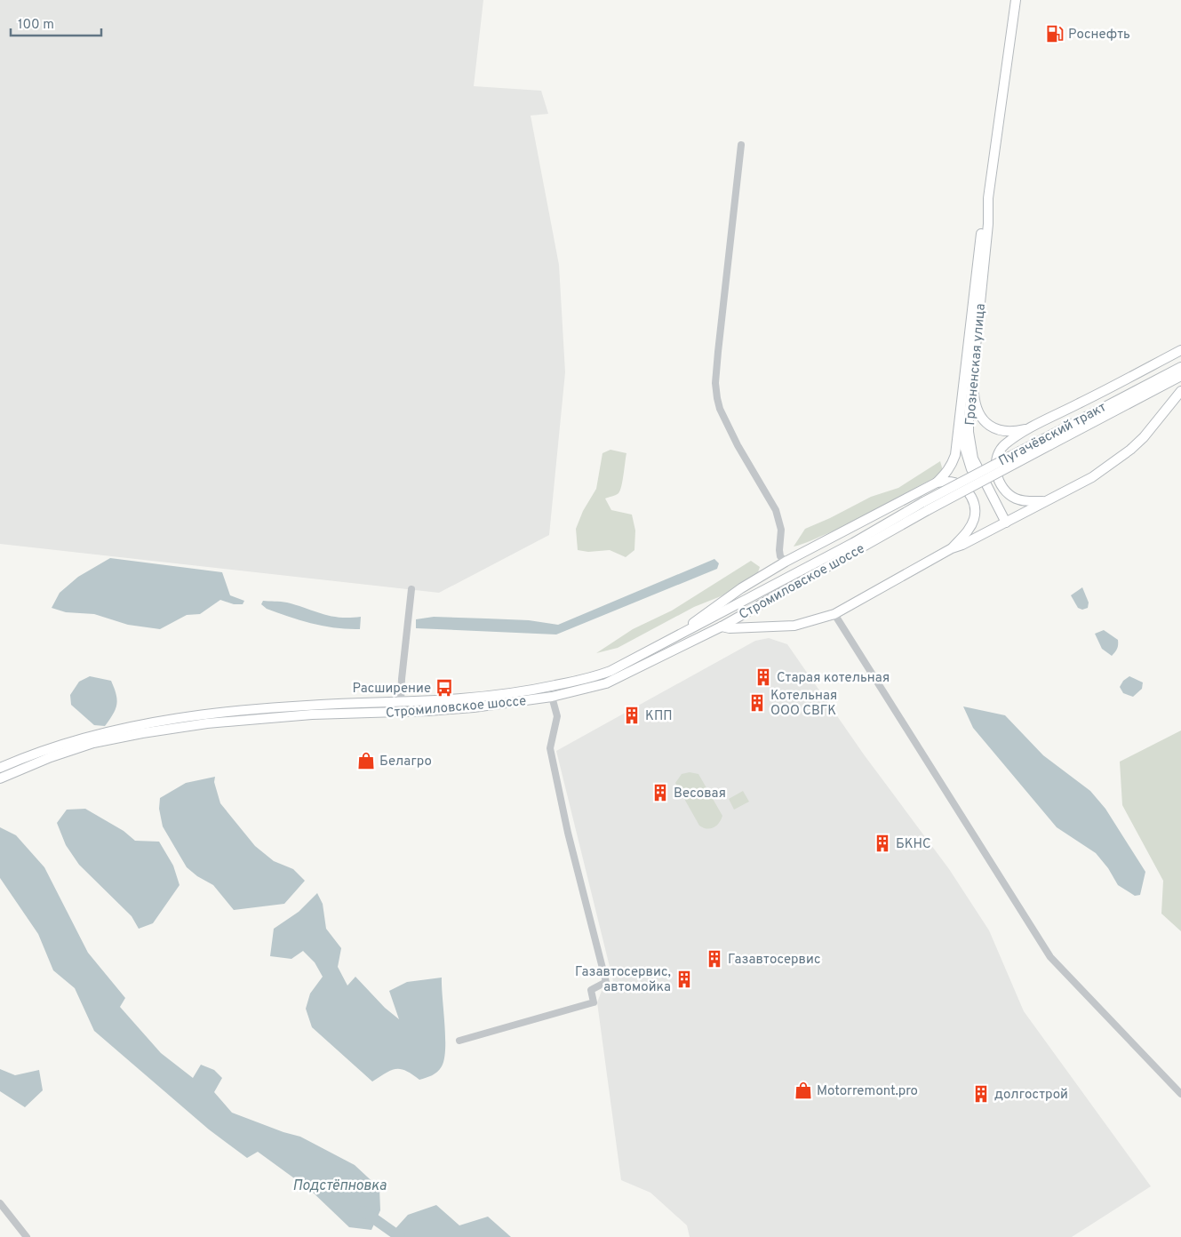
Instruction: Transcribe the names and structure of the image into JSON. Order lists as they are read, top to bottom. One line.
{"streets":{"main road":["Грозненская улица","Пугачёвский тракт","Стромиловское шоссе"]},"crossings":[["Пугачёвский тракт","Стромиловское шоссе"]],"water":["Подстёпновка"],"places":{"fuel station":["Роснефть"],"building":["Старая котельная","Котельная ООО СВГК","КПП","Весовая","БКНС","Газавтосервис","Газавтосервис, автомойка","долгострой"],"bus stop":["Расширение"],"shop":["Белагро","Motorremont.pro"]},"scale_bar":"100 m"}
